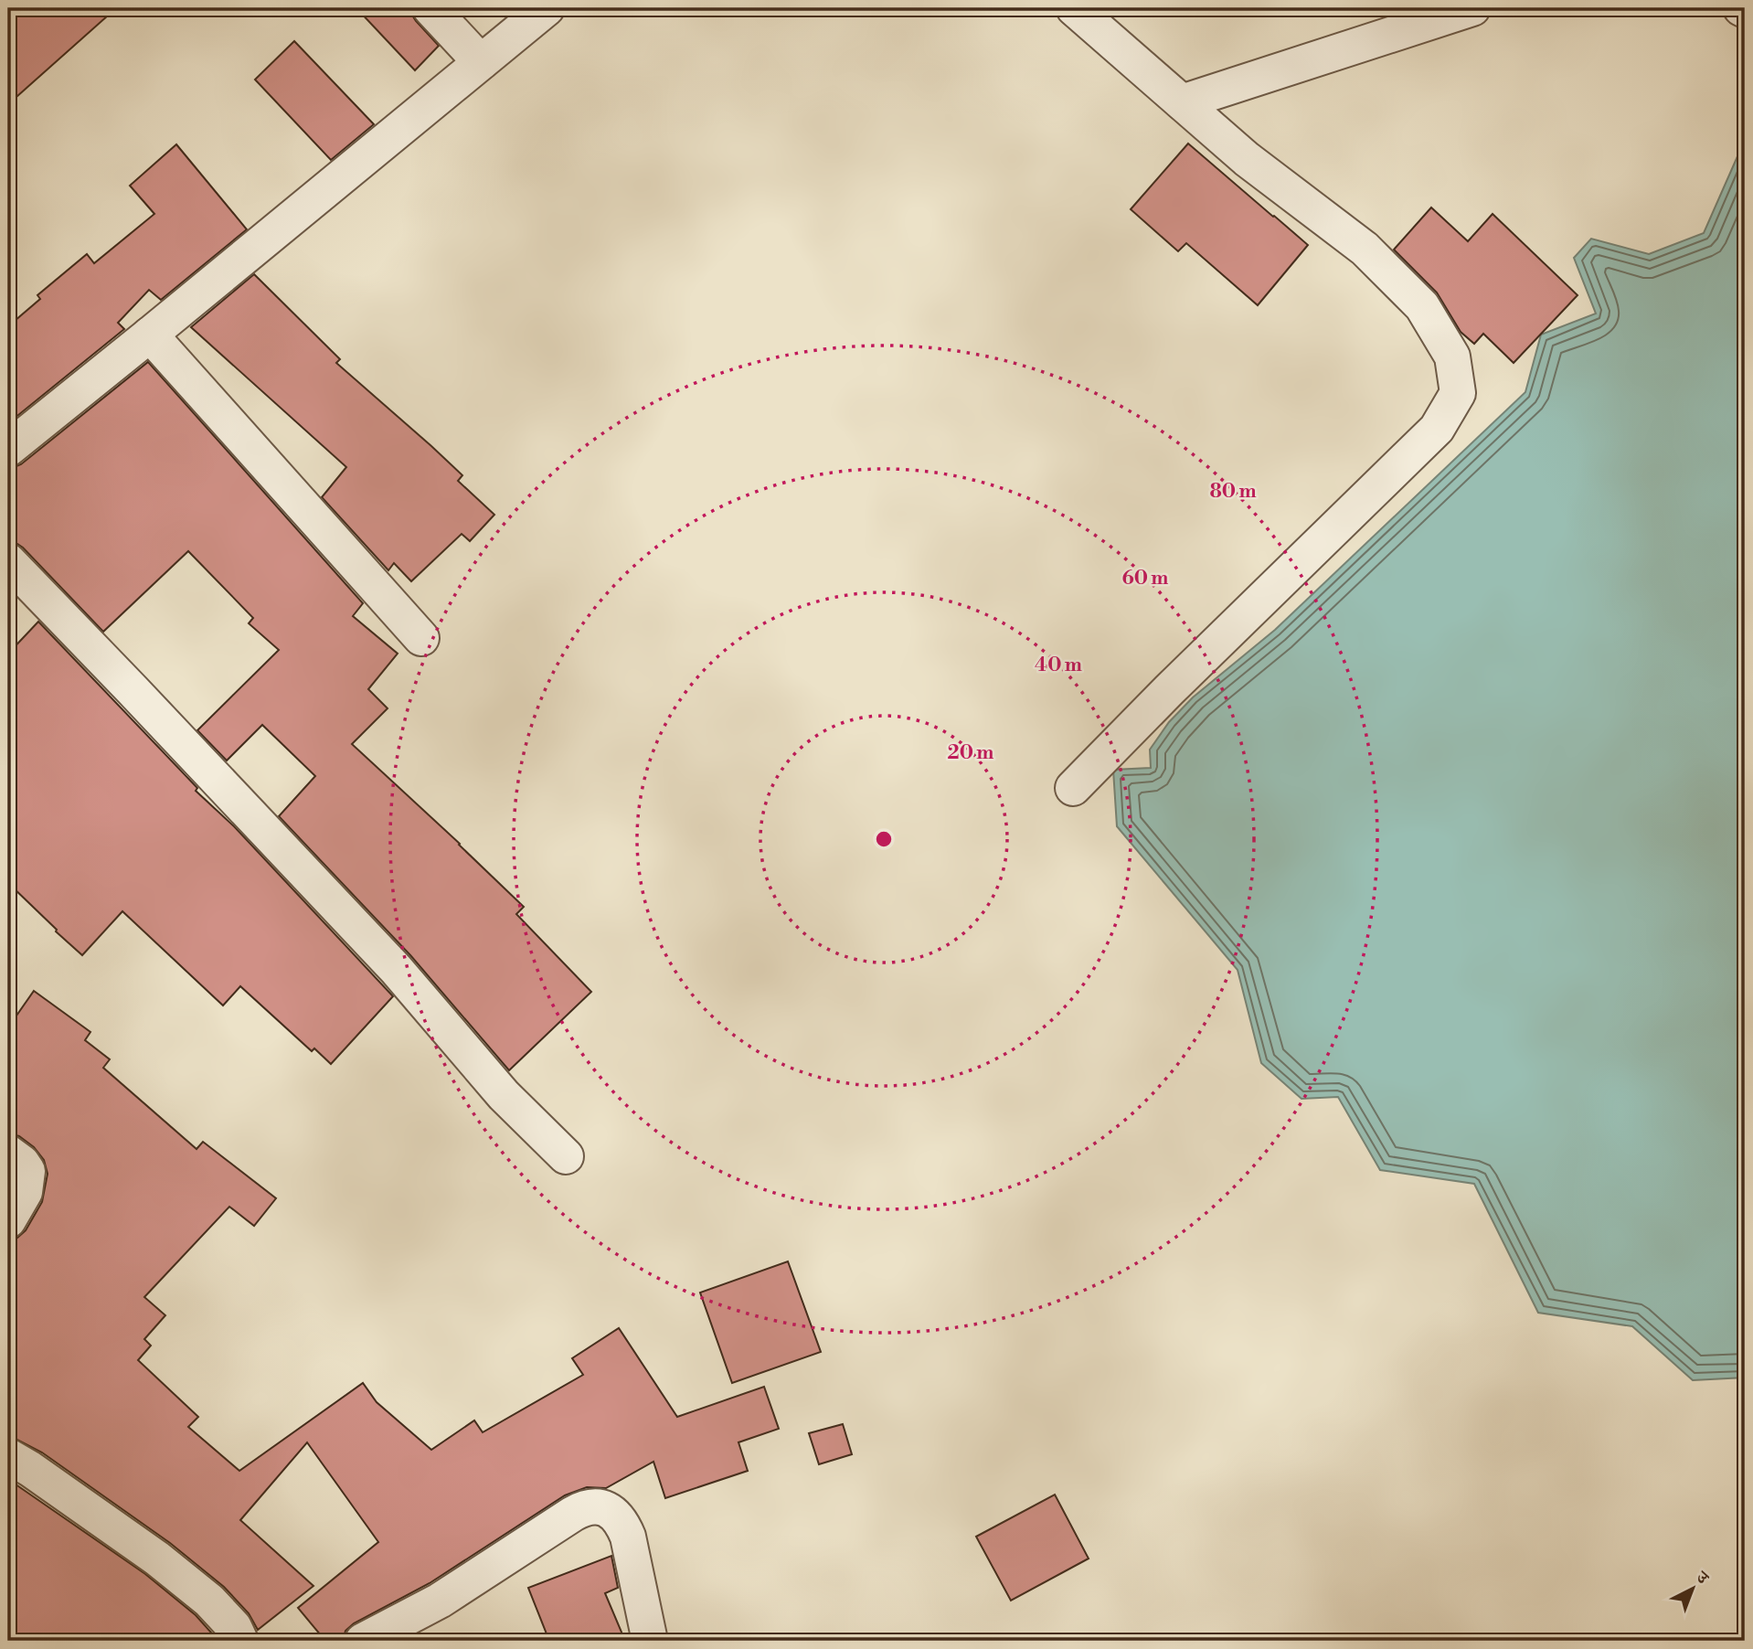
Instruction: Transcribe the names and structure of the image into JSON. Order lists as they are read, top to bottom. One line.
{"north":"top right","rings":["80 m","60 m","40 m","20 m"]}
